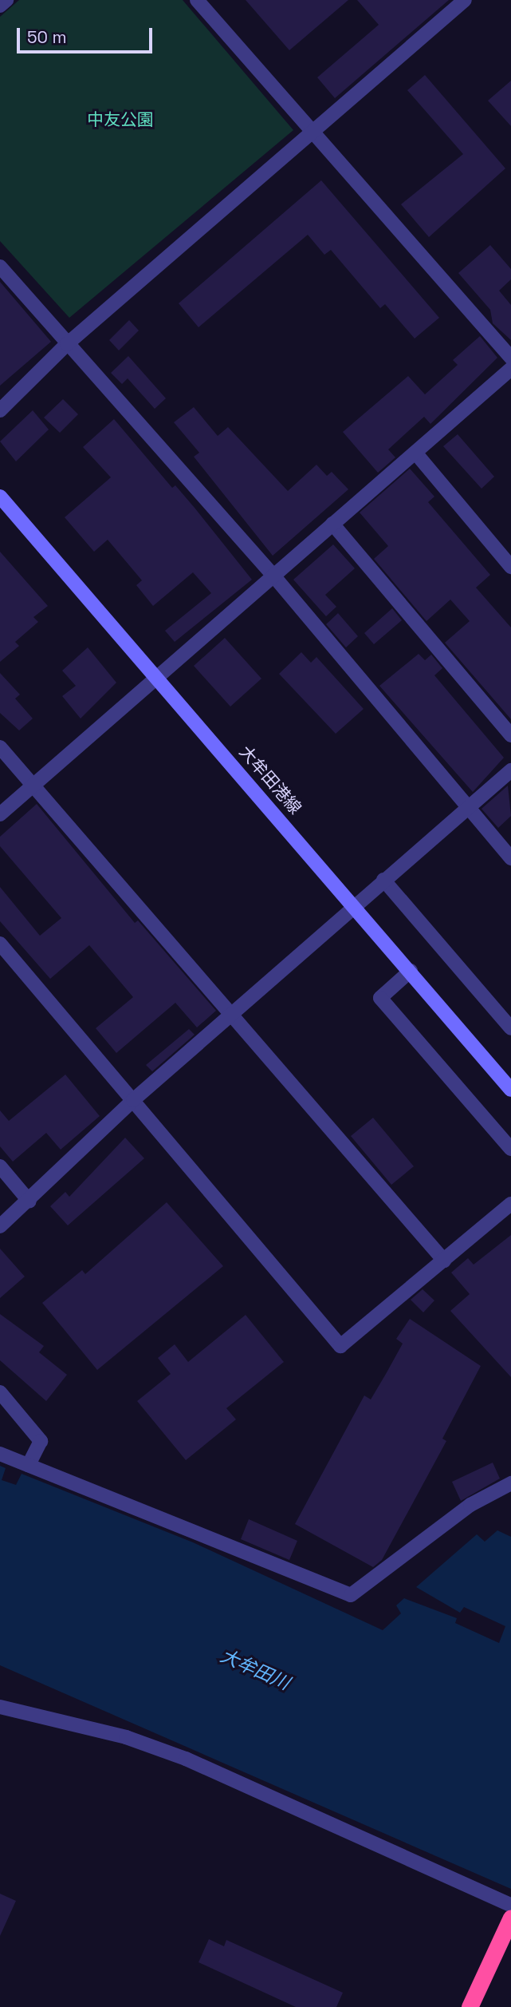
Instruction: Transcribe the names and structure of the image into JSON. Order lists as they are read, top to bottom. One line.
{"streets":{"main road":["大牟田港線"]},"water":["大牟田川"],"parks":["中友公園"],"scale_bar":"50 m"}
